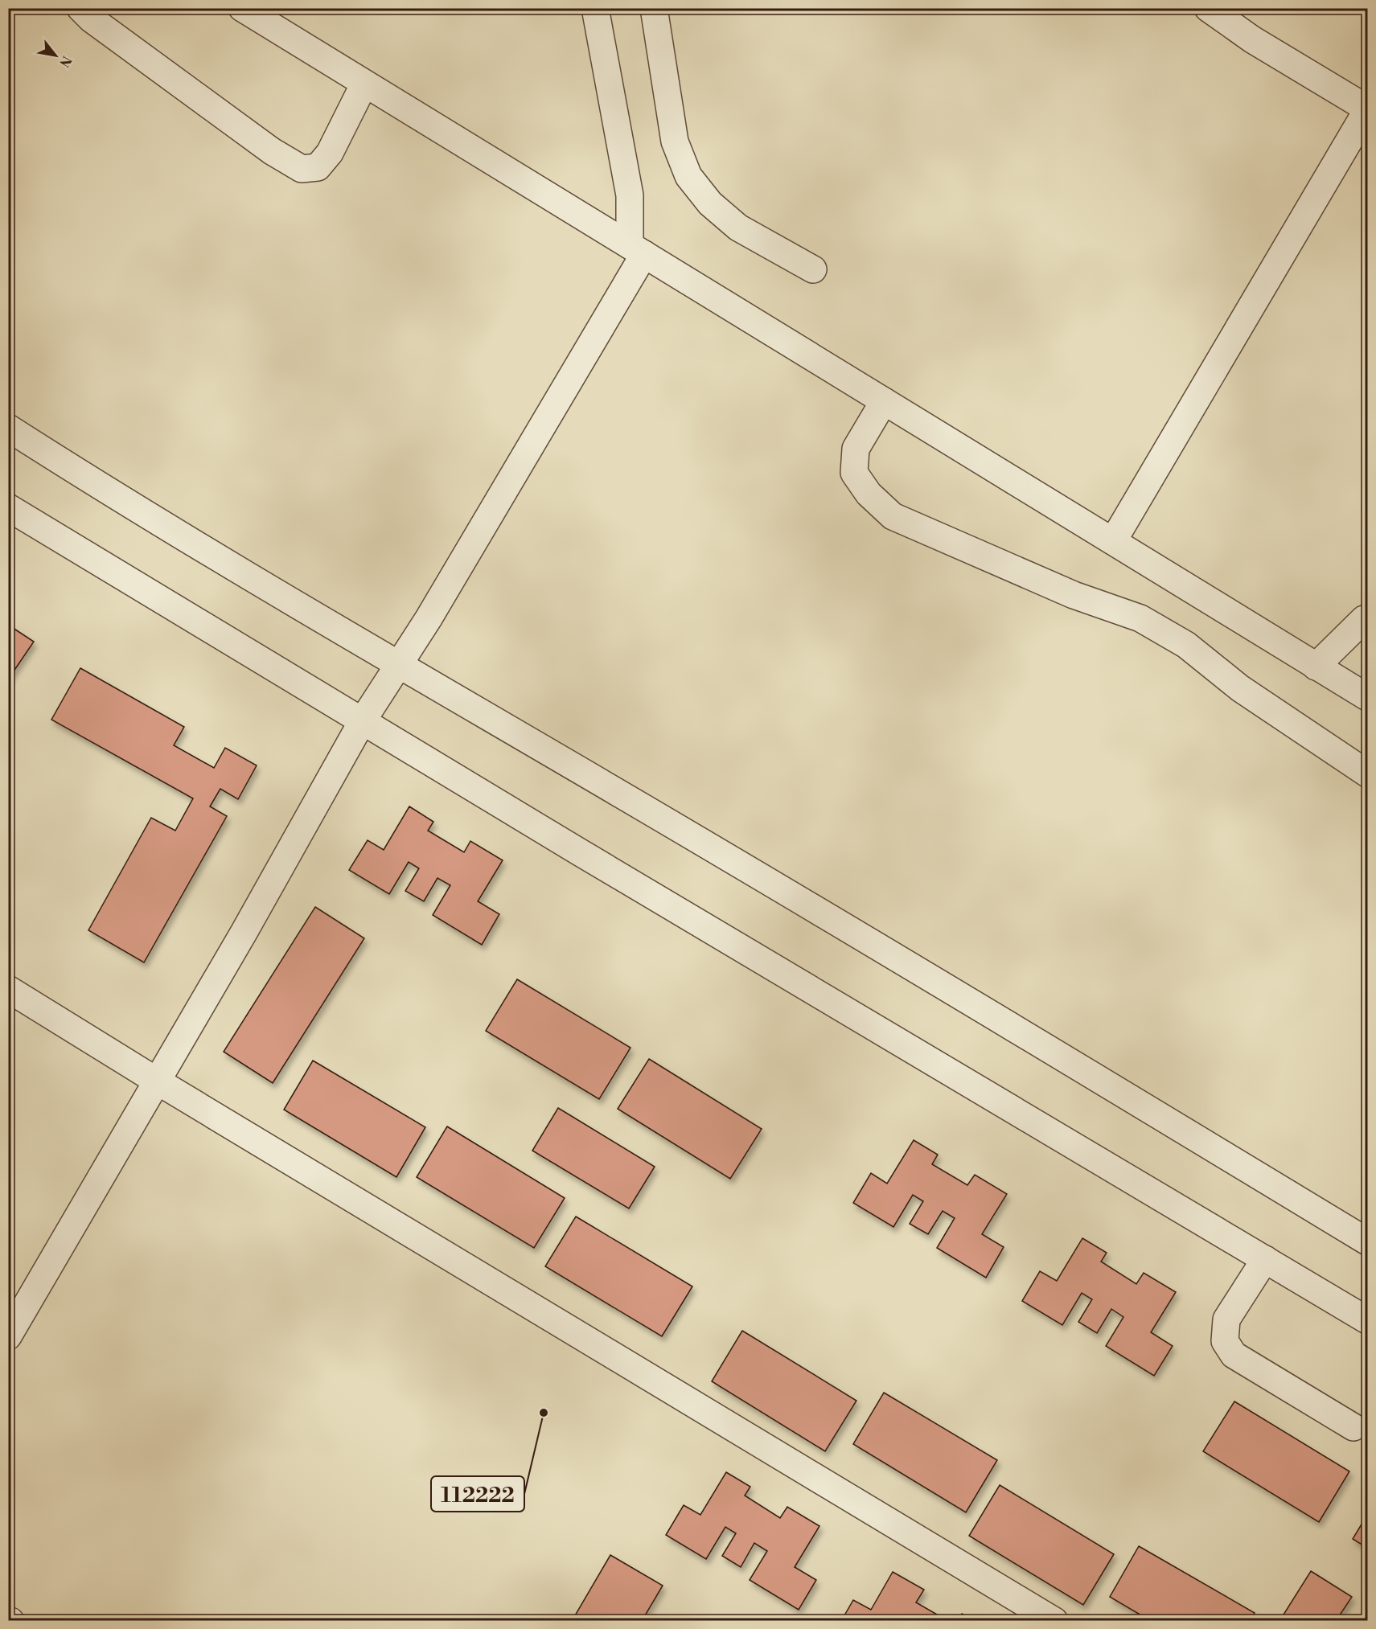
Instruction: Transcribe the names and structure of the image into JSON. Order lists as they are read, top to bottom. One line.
{"places":["112222"],"north":"bottom right"}
